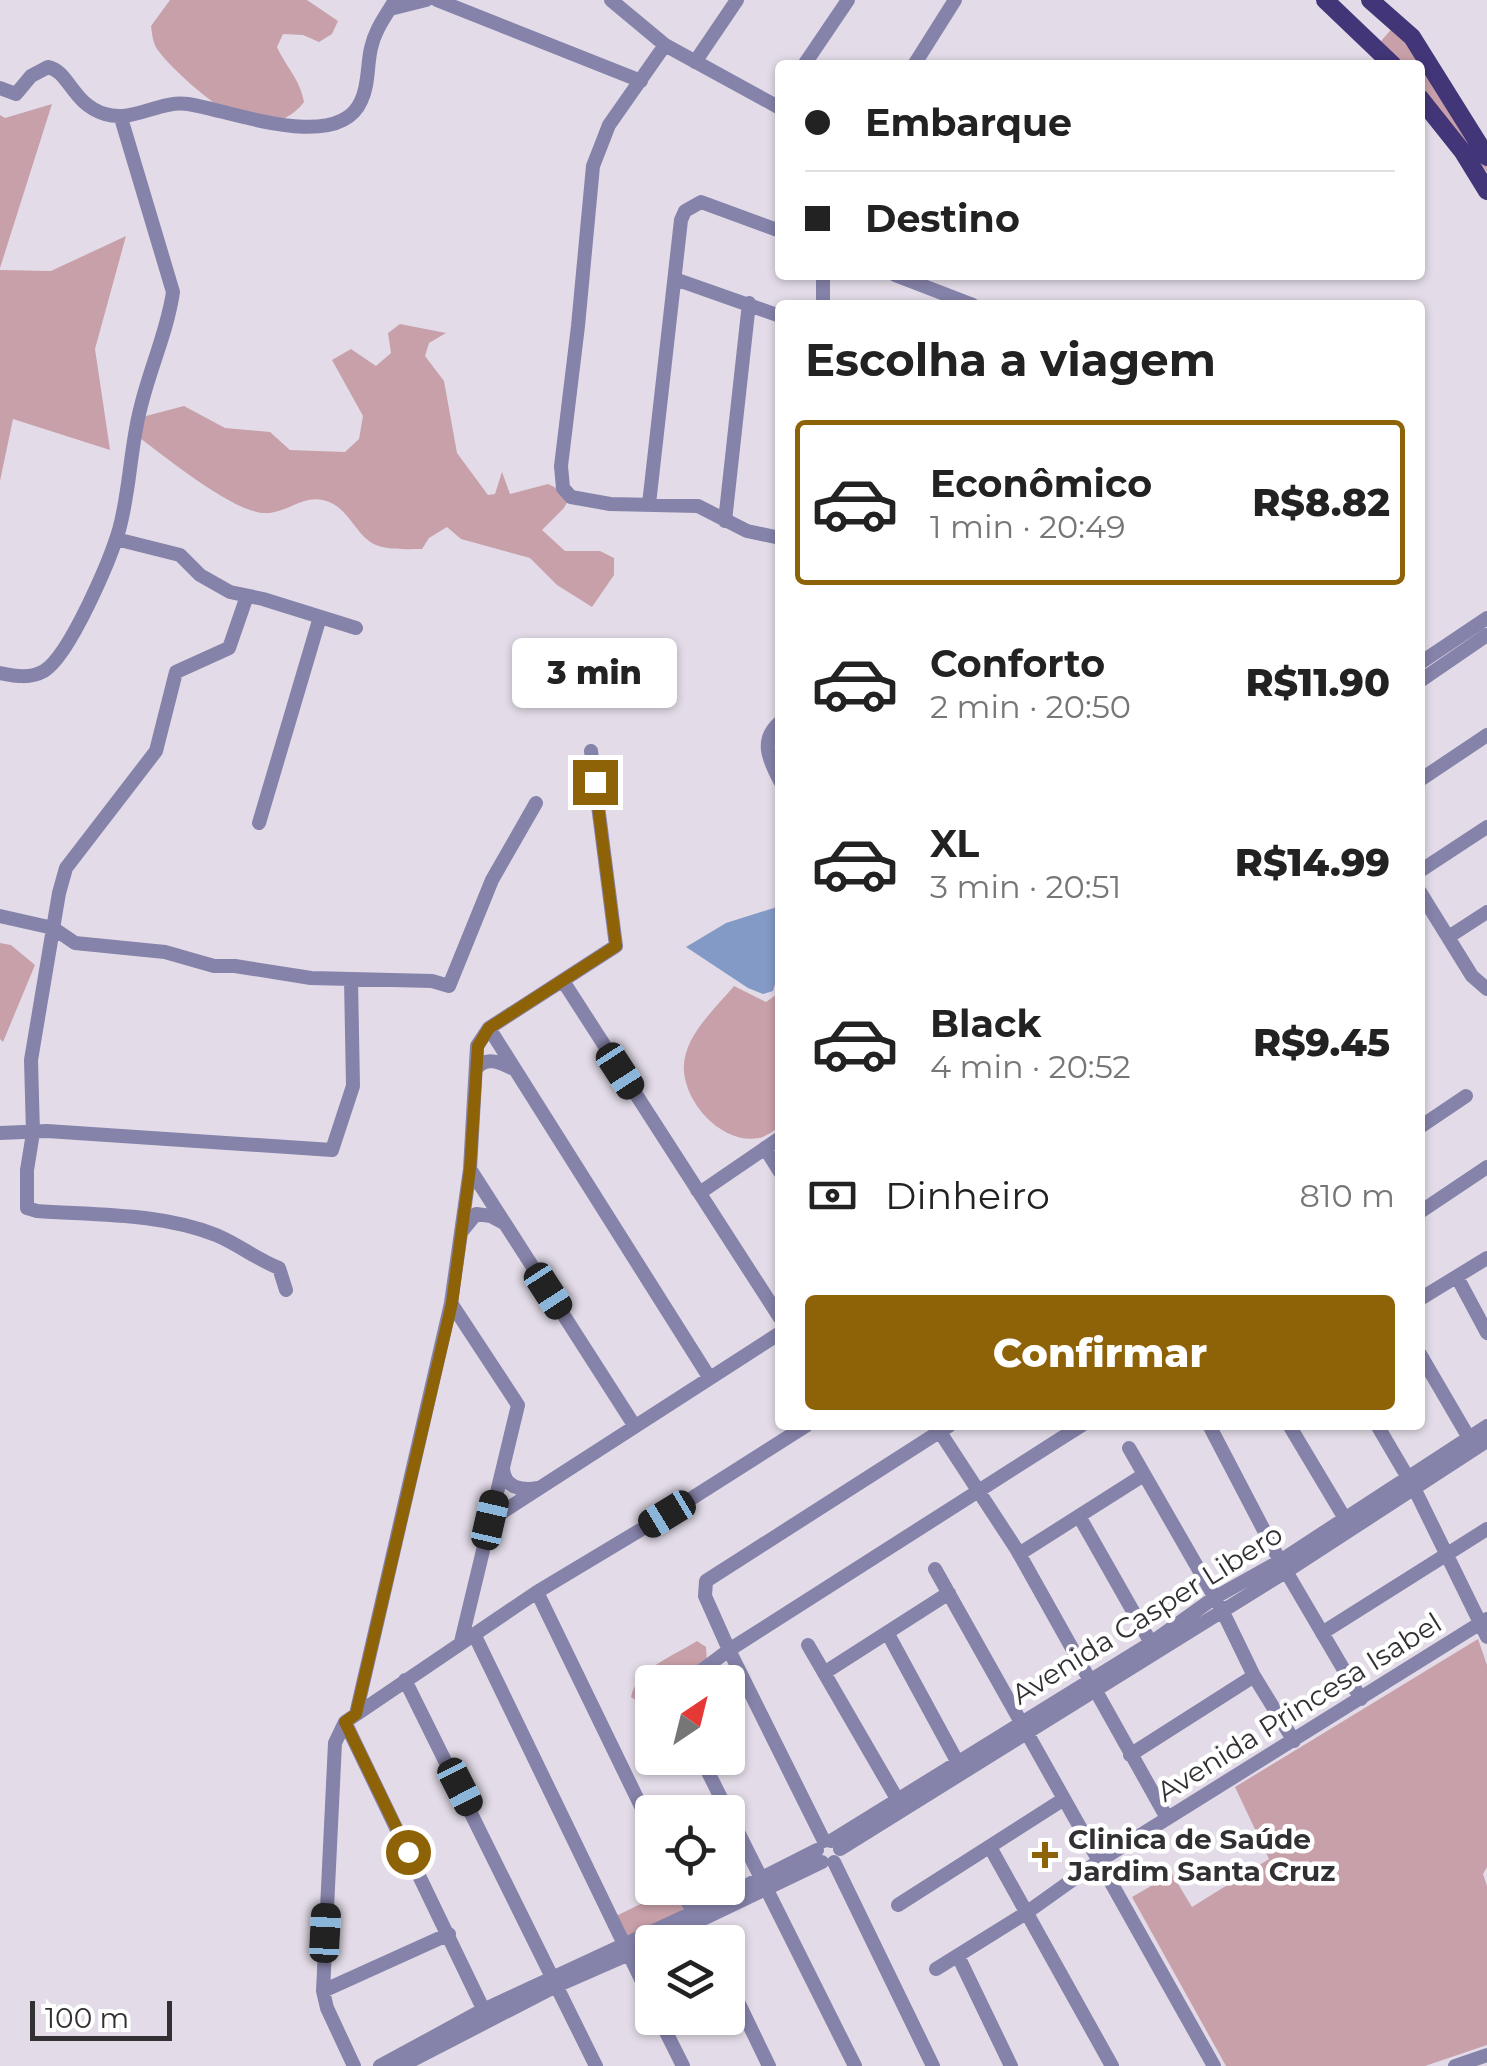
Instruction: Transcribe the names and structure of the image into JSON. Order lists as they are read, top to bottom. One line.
{"streets":{"street":["Avenida Casper Libero","Avenida Princesa Isabel"]},"places":{"health":["Clinica de Saúde Jardim Santa Cruz"]},"scale_bar":"100 m","north":"top right","page":{"banner":["Embarque","Destino"],"heading":"Escolha a viagem","list":[{"name":"Econômico","note":"1 min · 20:49","value":"R$8.82"},{"name":"Conforto","note":"2 min · 20:50","value":"R$11.90"},{"name":"XL","note":"3 min · 20:51","value":"R$14.99"},{"name":"Black","note":"4 min · 20:52","value":"R$9.45"}],"bubble":"3 min","pay":["Dinheiro","810 m"],"buttons":"Confirmar","scale":"100 m"}}
